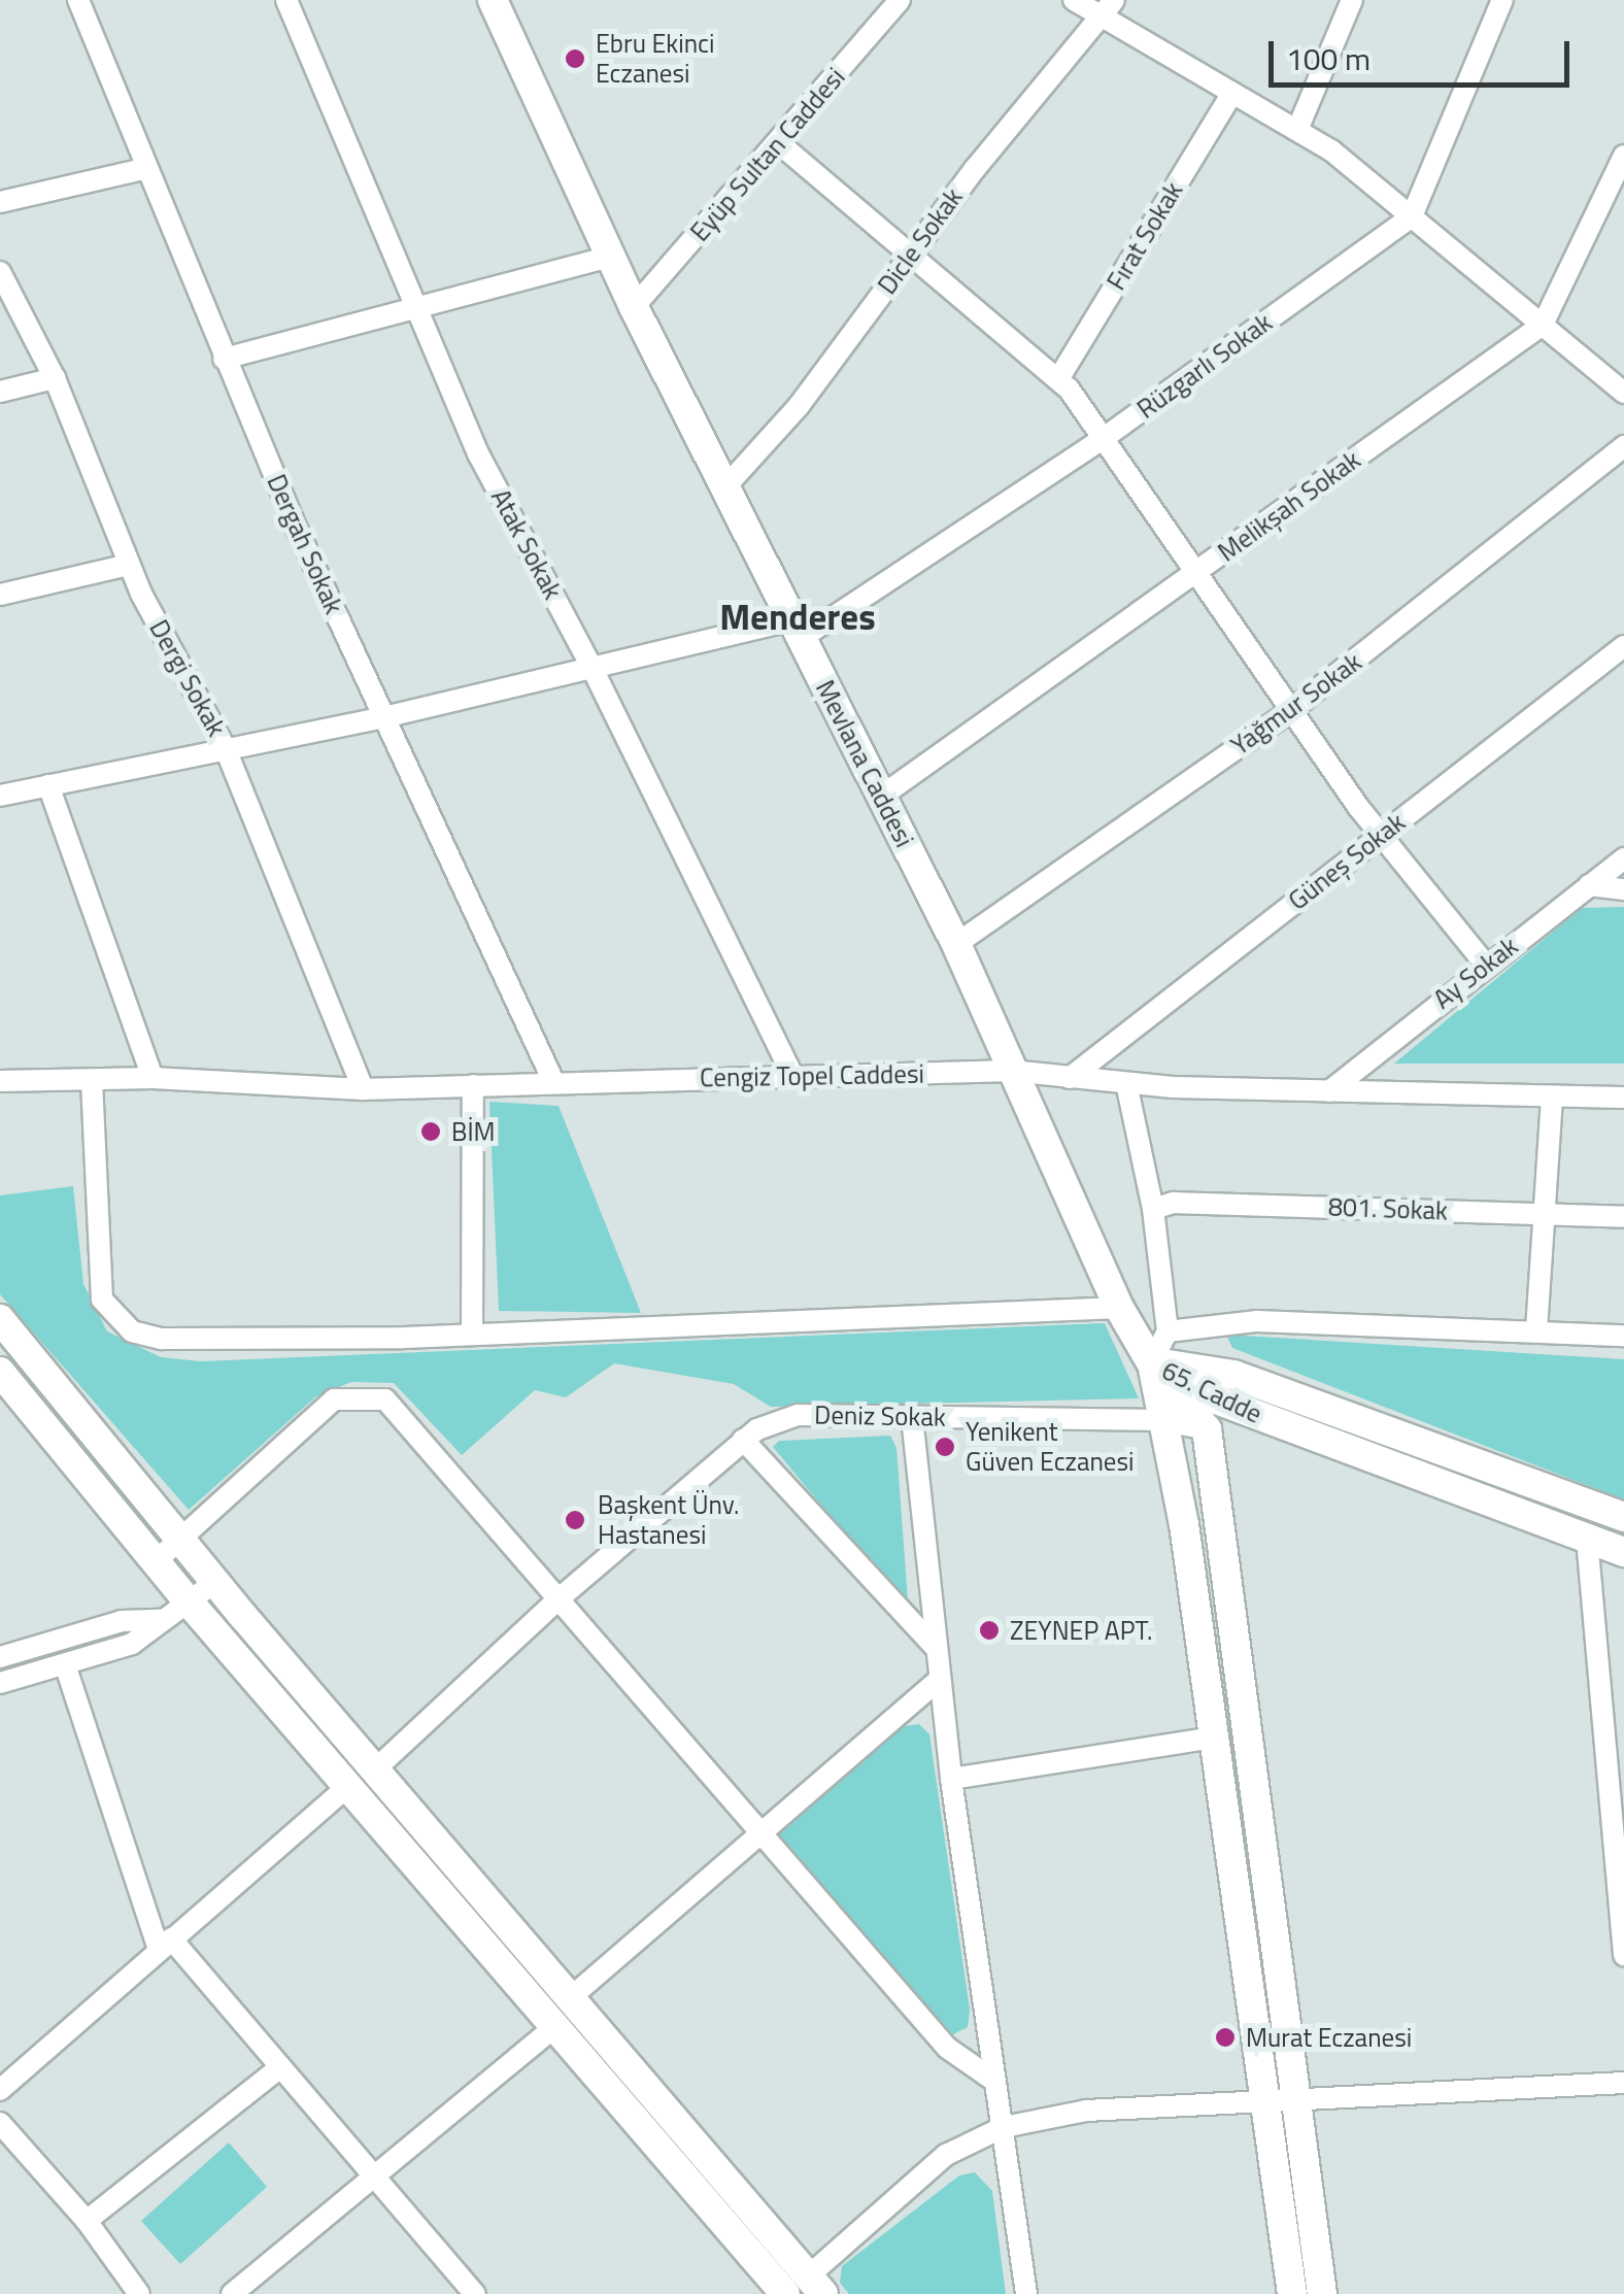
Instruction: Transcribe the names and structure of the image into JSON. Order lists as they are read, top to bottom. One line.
{"streets":{"main road":["Mevlana Caddesi","65. Cadde"],"street":["Eyüp Sultan Caddesi","Fırat Sokak","Dicle Sokak","Rüzgarlı Sokak","Melikşah Sokak","Dergah Sokak","Atak Sokak","Dergi Sokak","Yağmur Sokak","Güneş Sokak","Ay Sokak","Cengiz Topel Caddesi","801. Sokak","Deniz Sokak"]},"crossings":[["Eyüp Sultan Caddesi","Mevlana Caddesi"],["Dicle Sokak","Mevlana Caddesi"],["Rüzgarlı Sokak","Dergah Sokak"],["Rüzgarlı Sokak","Atak Sokak"],["Rüzgarlı Sokak","Dergi Sokak"],["Rüzgarlı Sokak","Mevlana Caddesi"],["Melikşah Sokak","Mevlana Caddesi"],["Dergah Sokak","Cengiz Topel Caddesi"],["Atak Sokak","Cengiz Topel Caddesi"],["Dergi Sokak","Cengiz Topel Caddesi"],["Yağmur Sokak","Mevlana Caddesi"],["Mevlana Caddesi","Cengiz Topel Caddesi"],["Mevlana Caddesi","65. Cadde"],["Güneş Sokak","Cengiz Topel Caddesi"],["Ay Sokak","Cengiz Topel Caddesi"]],"districts":["Menderes"],"places":["Ebru Ekinci Eczanesi","BİM","Yenikent Güven Eczanesi","Başkent Ünv. Hastanesi","ZEYNEP APT.","Murat Eczanesi"],"scale_bar":"100 m"}
